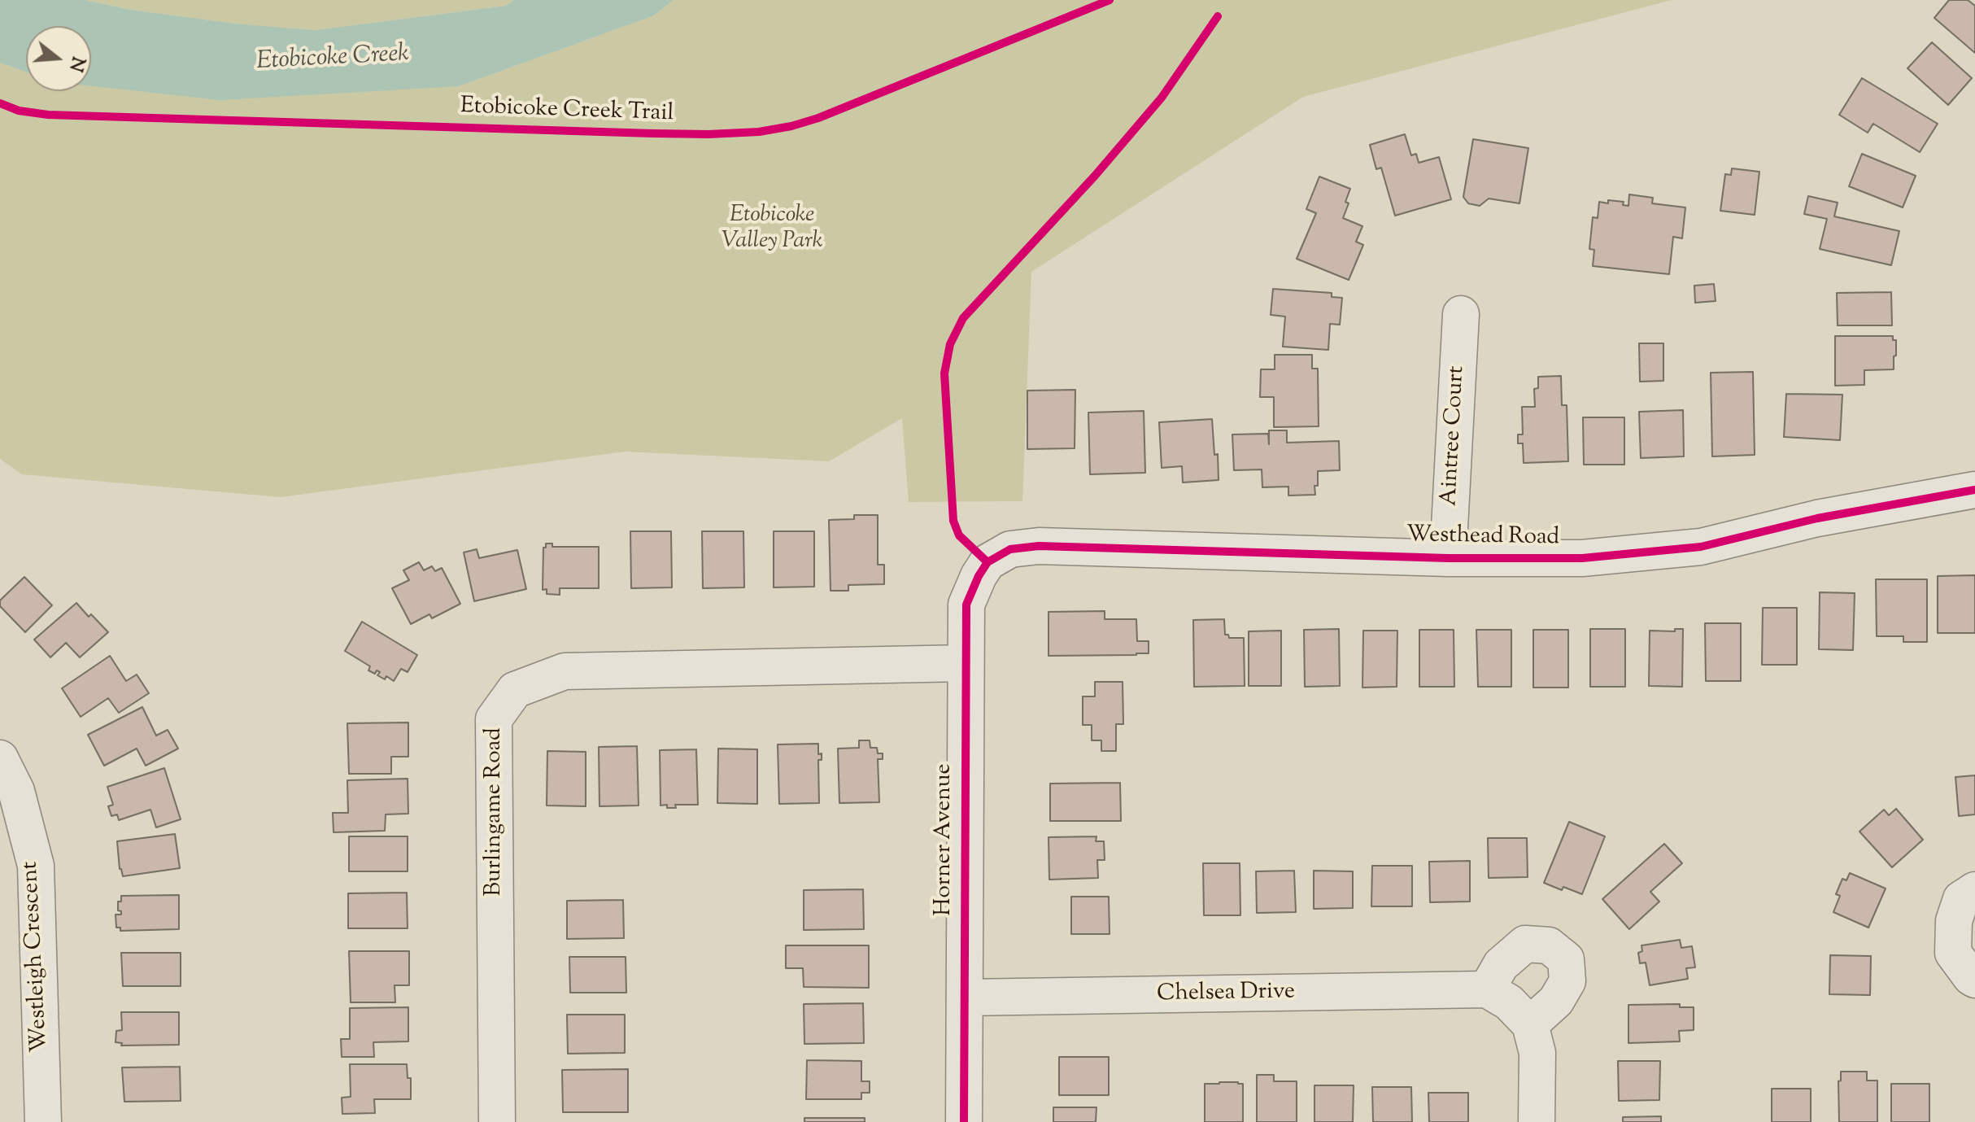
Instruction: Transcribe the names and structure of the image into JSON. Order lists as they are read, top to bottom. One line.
{"streets":{"street":["Aintree Court","Westhead Road","Burlingame Road","Horner Avenue","Westleigh Crescent","Chelsea Drive"],"cycle path":["Etobicoke Creek Trail"]},"crossings":[["Aintree Court","Westhead Road"],["Westhead Road","Horner Avenue"],["Burlingame Road","Horner Avenue"],["Horner Avenue","Chelsea Drive"]],"water":["Etobicoke Creek"],"parks":["Etobicoke Valley Park"],"north":"right"}
